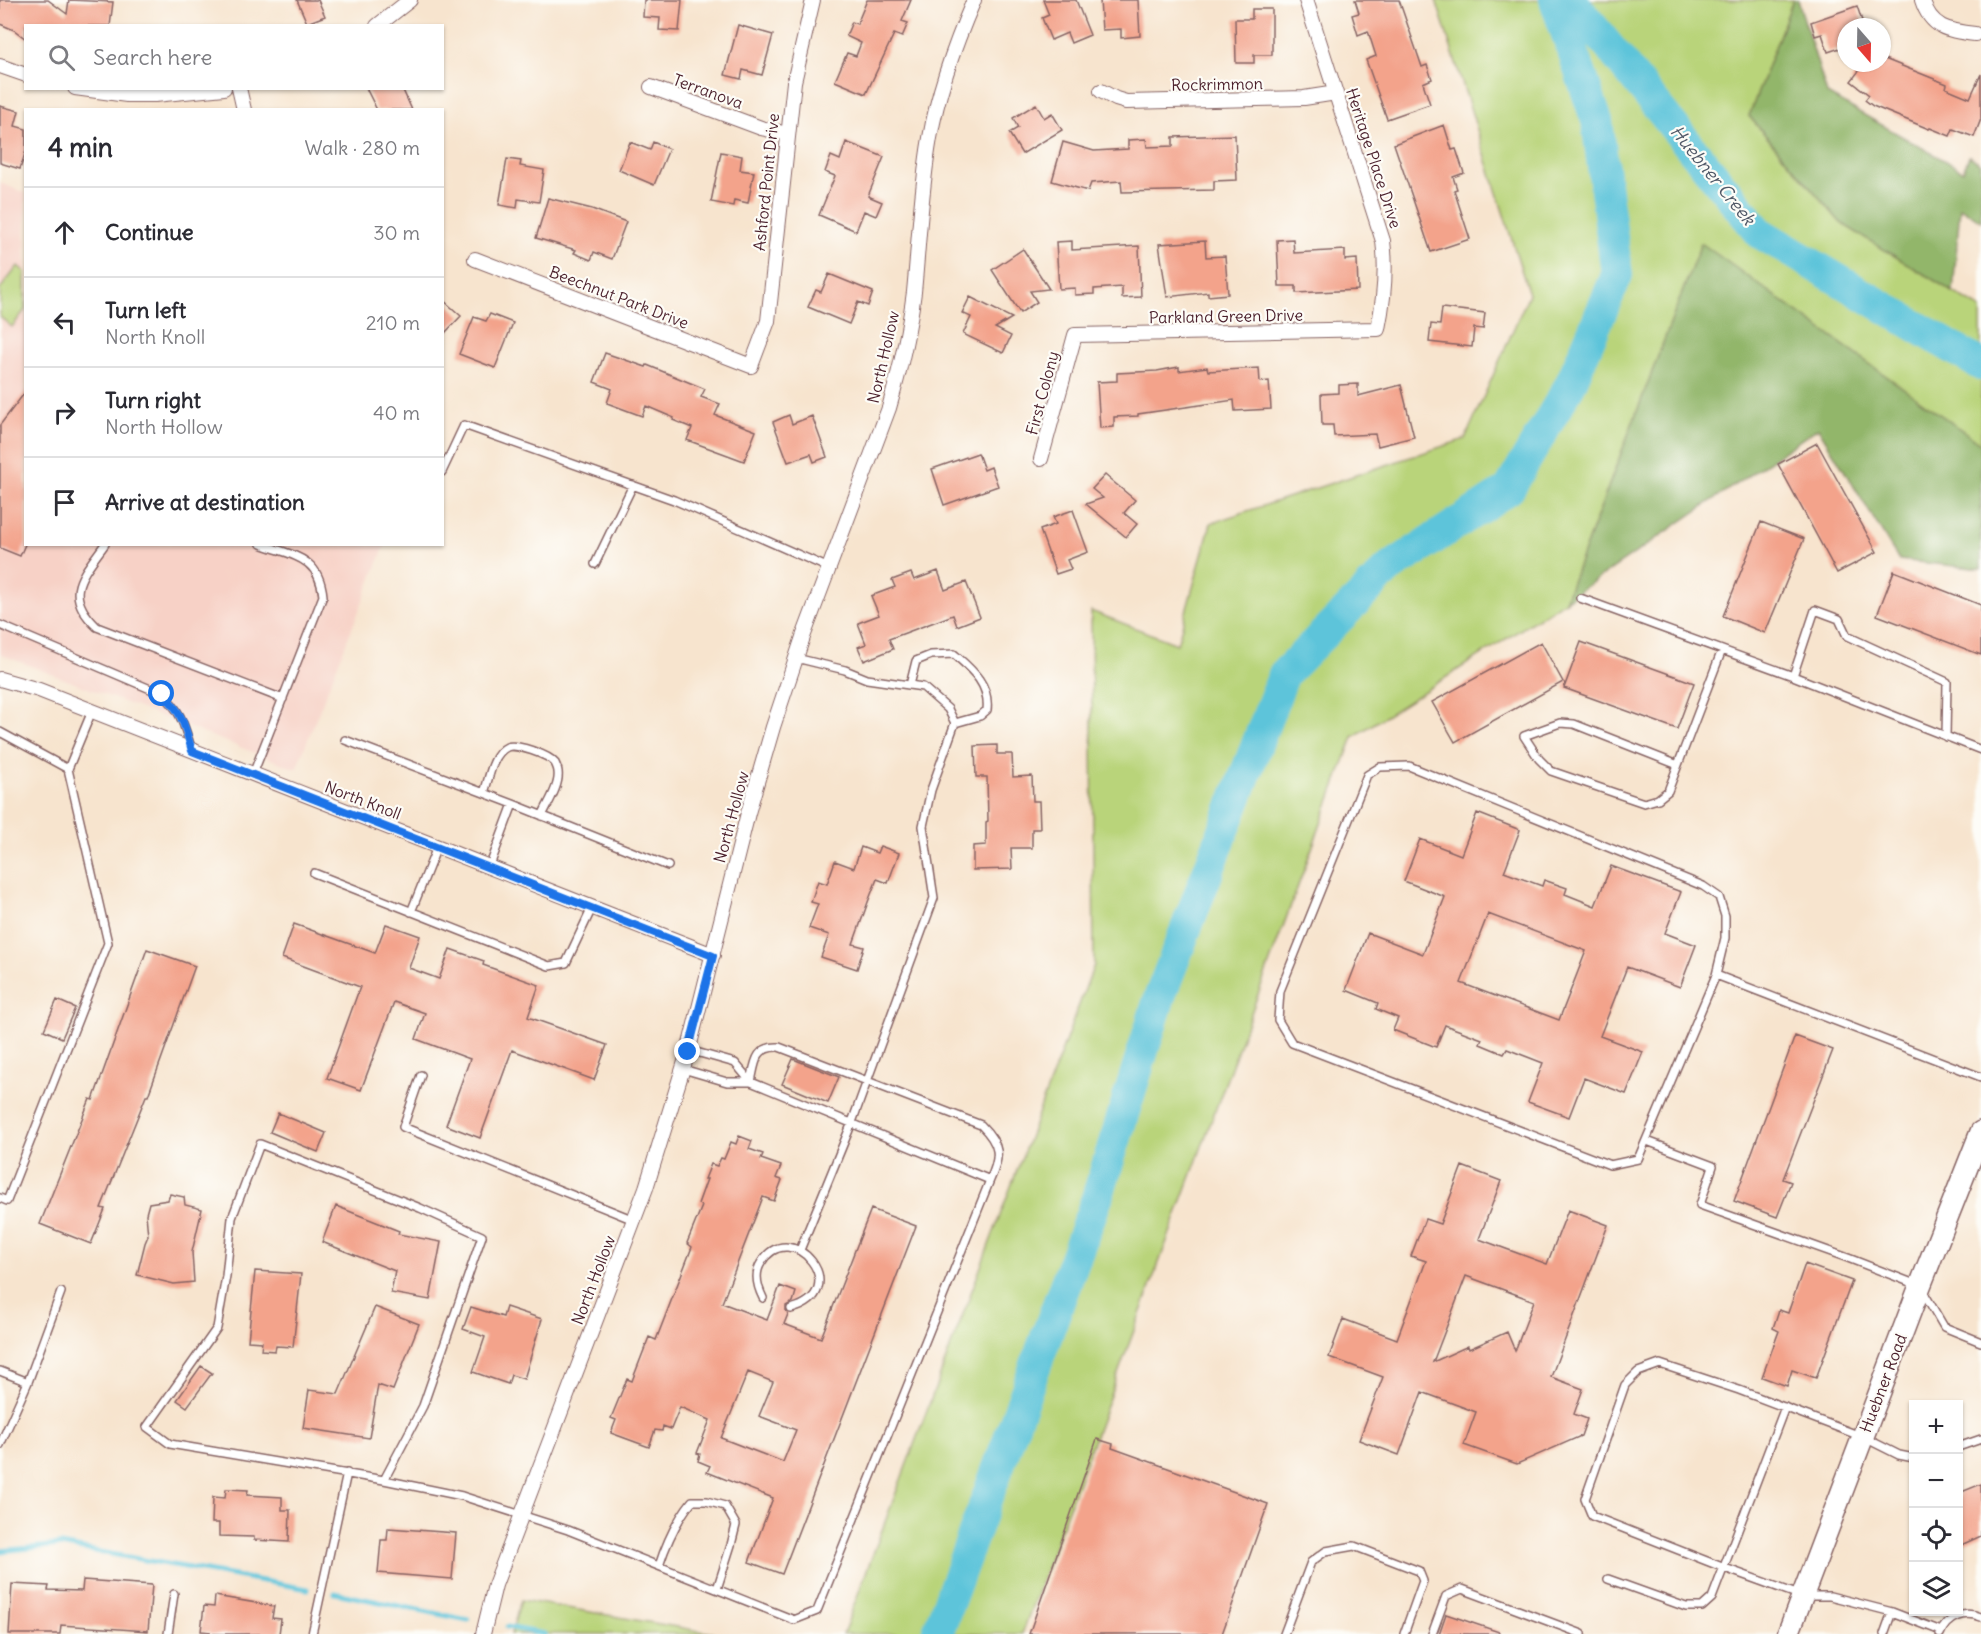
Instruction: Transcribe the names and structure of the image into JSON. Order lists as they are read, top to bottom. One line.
{"streets":{"main road":["Huebner Road"],"street":["Rockrimmon","Terranova","Heritage Place Drive","Ashford Point Drive","Beechnut Park Drive","Parkland Green Drive","North Hollow","First Colony","North Knoll"]},"crossings":[["Rockrimmon","Heritage Place Drive"],["Terranova","Ashford Point Drive"],["Heritage Place Drive","Parkland Green Drive"],["Ashford Point Drive","Beechnut Park Drive"],["Parkland Green Drive","First Colony"],["North Hollow","North Knoll"]],"water":["Huebner Creek"],"north":"bottom","page":{"search":"Search here","heading":["4 min","Walk · 280 m"],"list":[["Continue","30 m"],["Turn left","North Knoll","210 m"],["Turn right","North Hollow","40 m"],"Arrive at destination"],"map_buttons":["+","−"]}}
